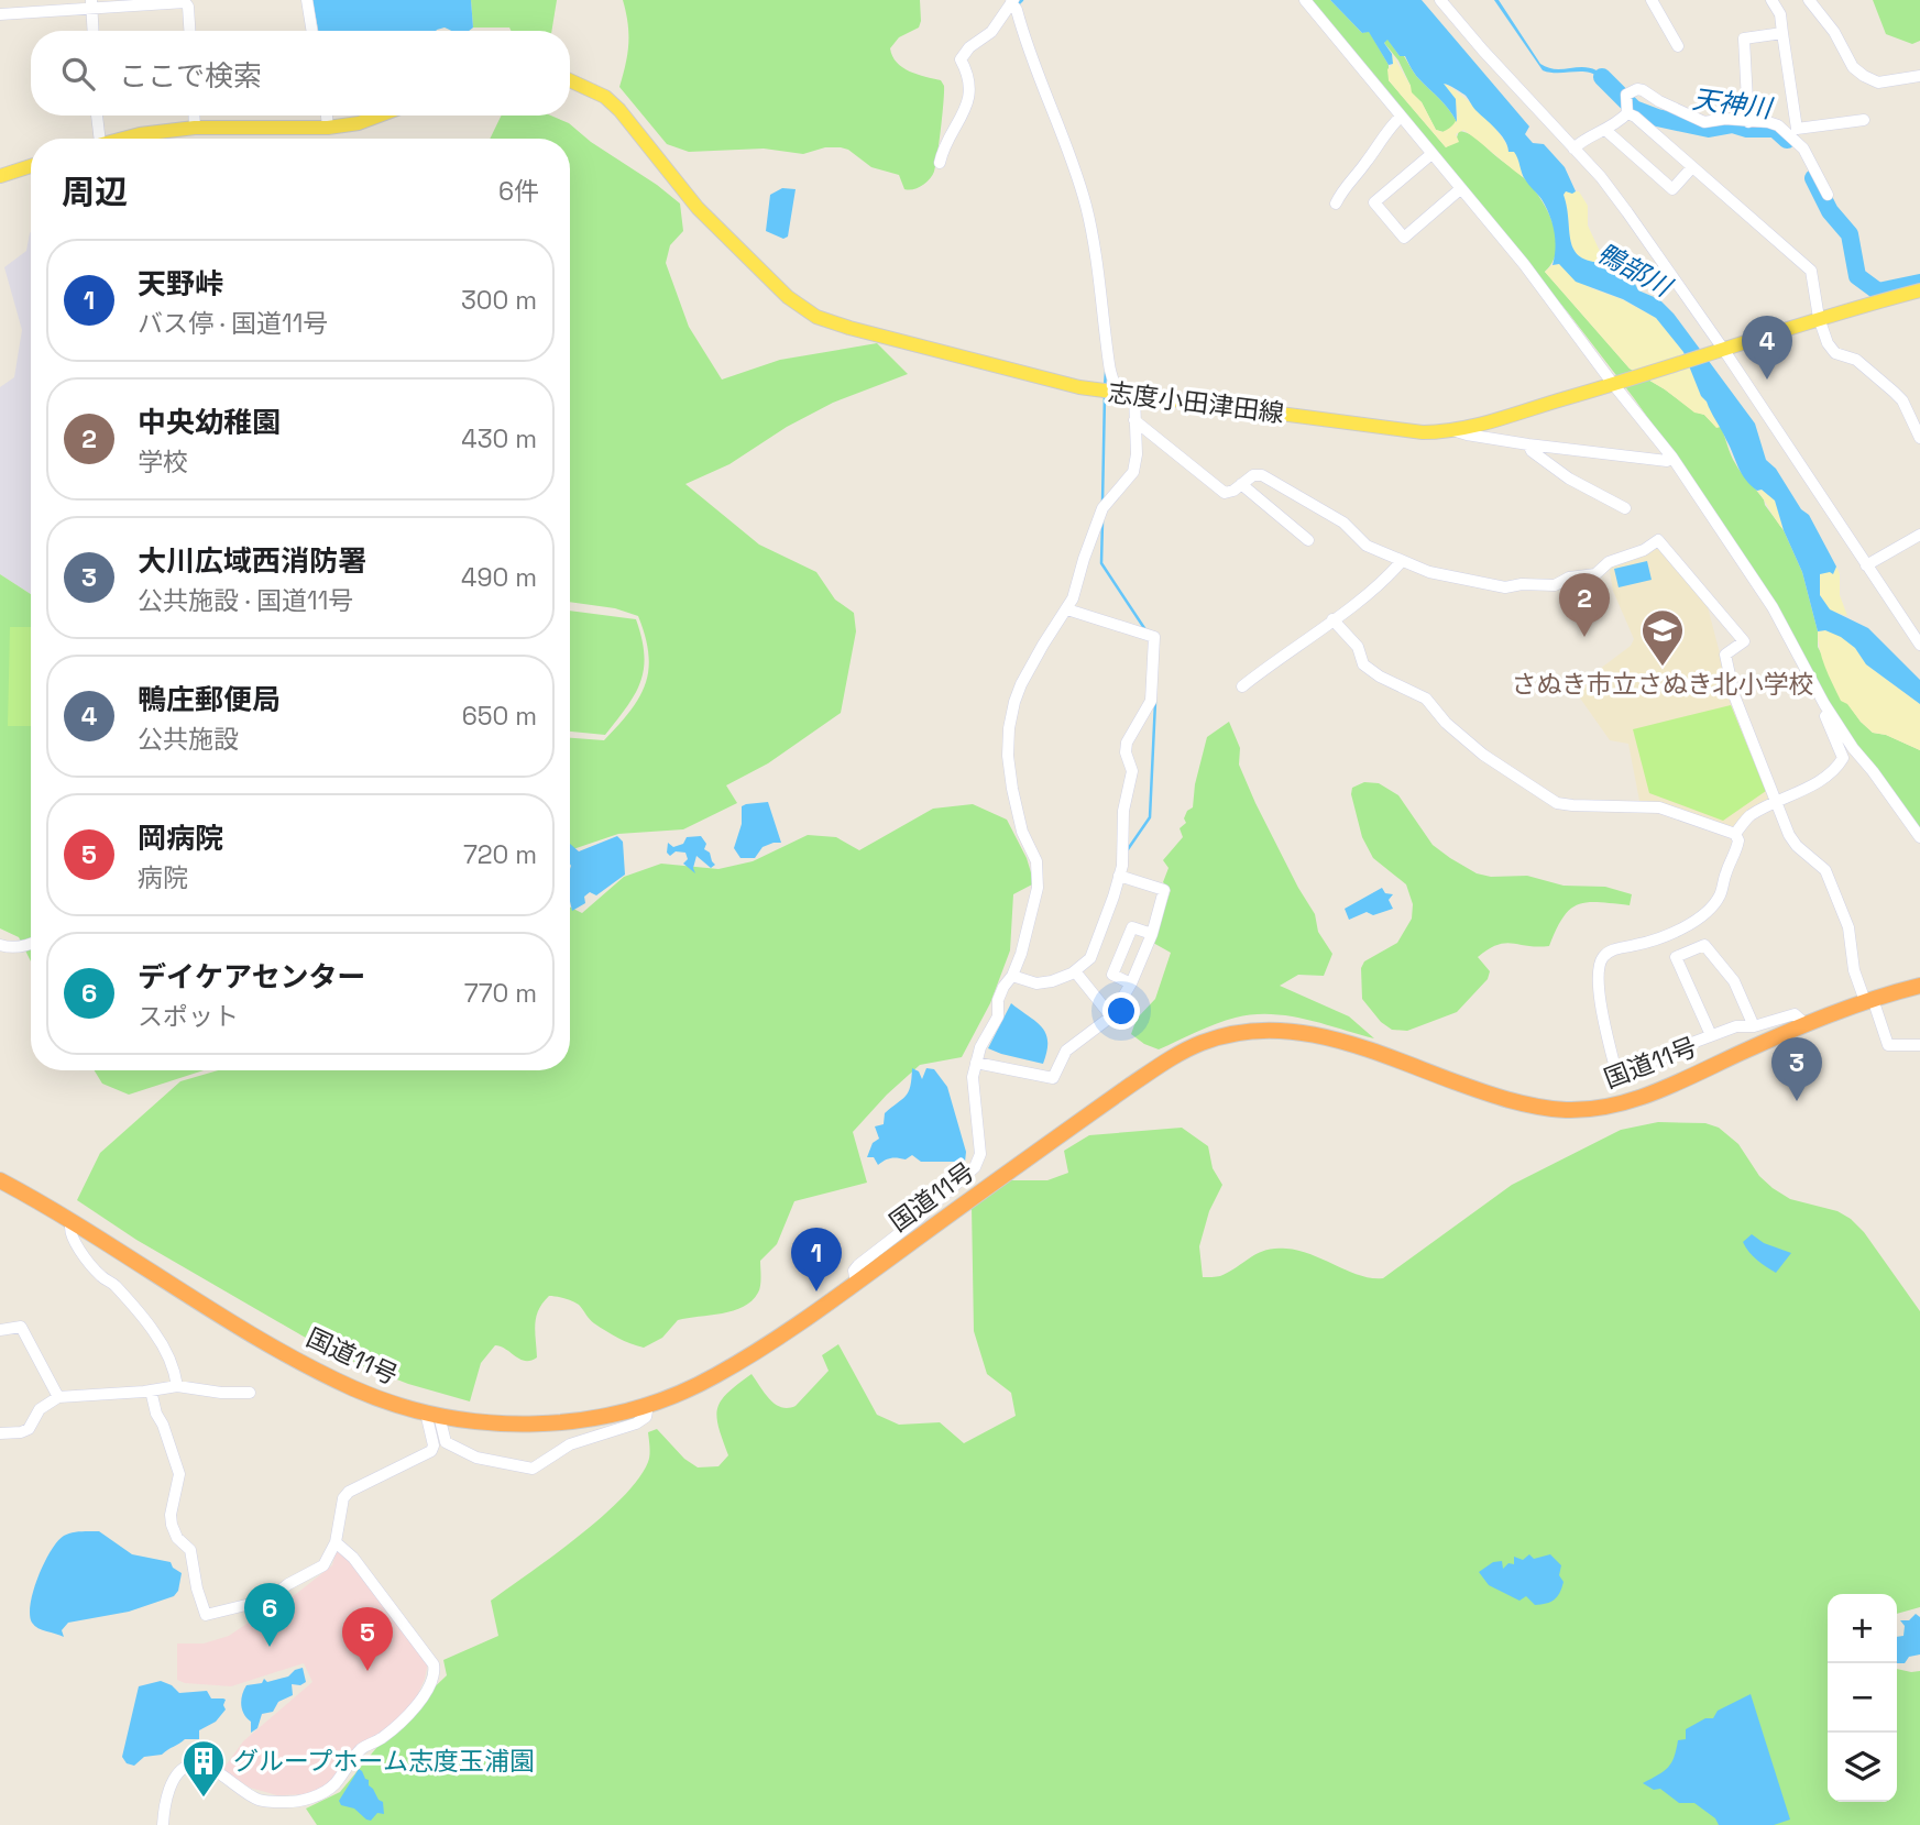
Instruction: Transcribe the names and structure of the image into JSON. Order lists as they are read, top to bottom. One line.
{"streets":{"highway":["国道11号"],"main road":["志度小田津田線"]},"water":["天神川","鴨部川"],"places":{"school or university":["さぬき市立さぬき北小学校"],"building":["グループホーム志度玉浦園"]},"page":{"search":"ここで検索","heading":["周辺","6件"],"list":[{"mark":"1","name":"天野峠","note":"バス停 · 国道11号","value":"300 m"},{"mark":"2","name":"中央幼稚園","note":"学校","value":"430 m"},{"mark":"3","name":"大川広域西消防署","note":"公共施設 · 国道11号","value":"490 m"},{"mark":"4","name":"鴨庄郵便局","note":"公共施設","value":"650 m"},{"mark":"5","name":"岡病院","note":"病院","value":"720 m"},{"mark":"6","name":"デイケアセンター","note":"スポット","value":"770 m"}],"pins":["4","2","3","1","6","5"],"map_buttons":["+","−"]}}
